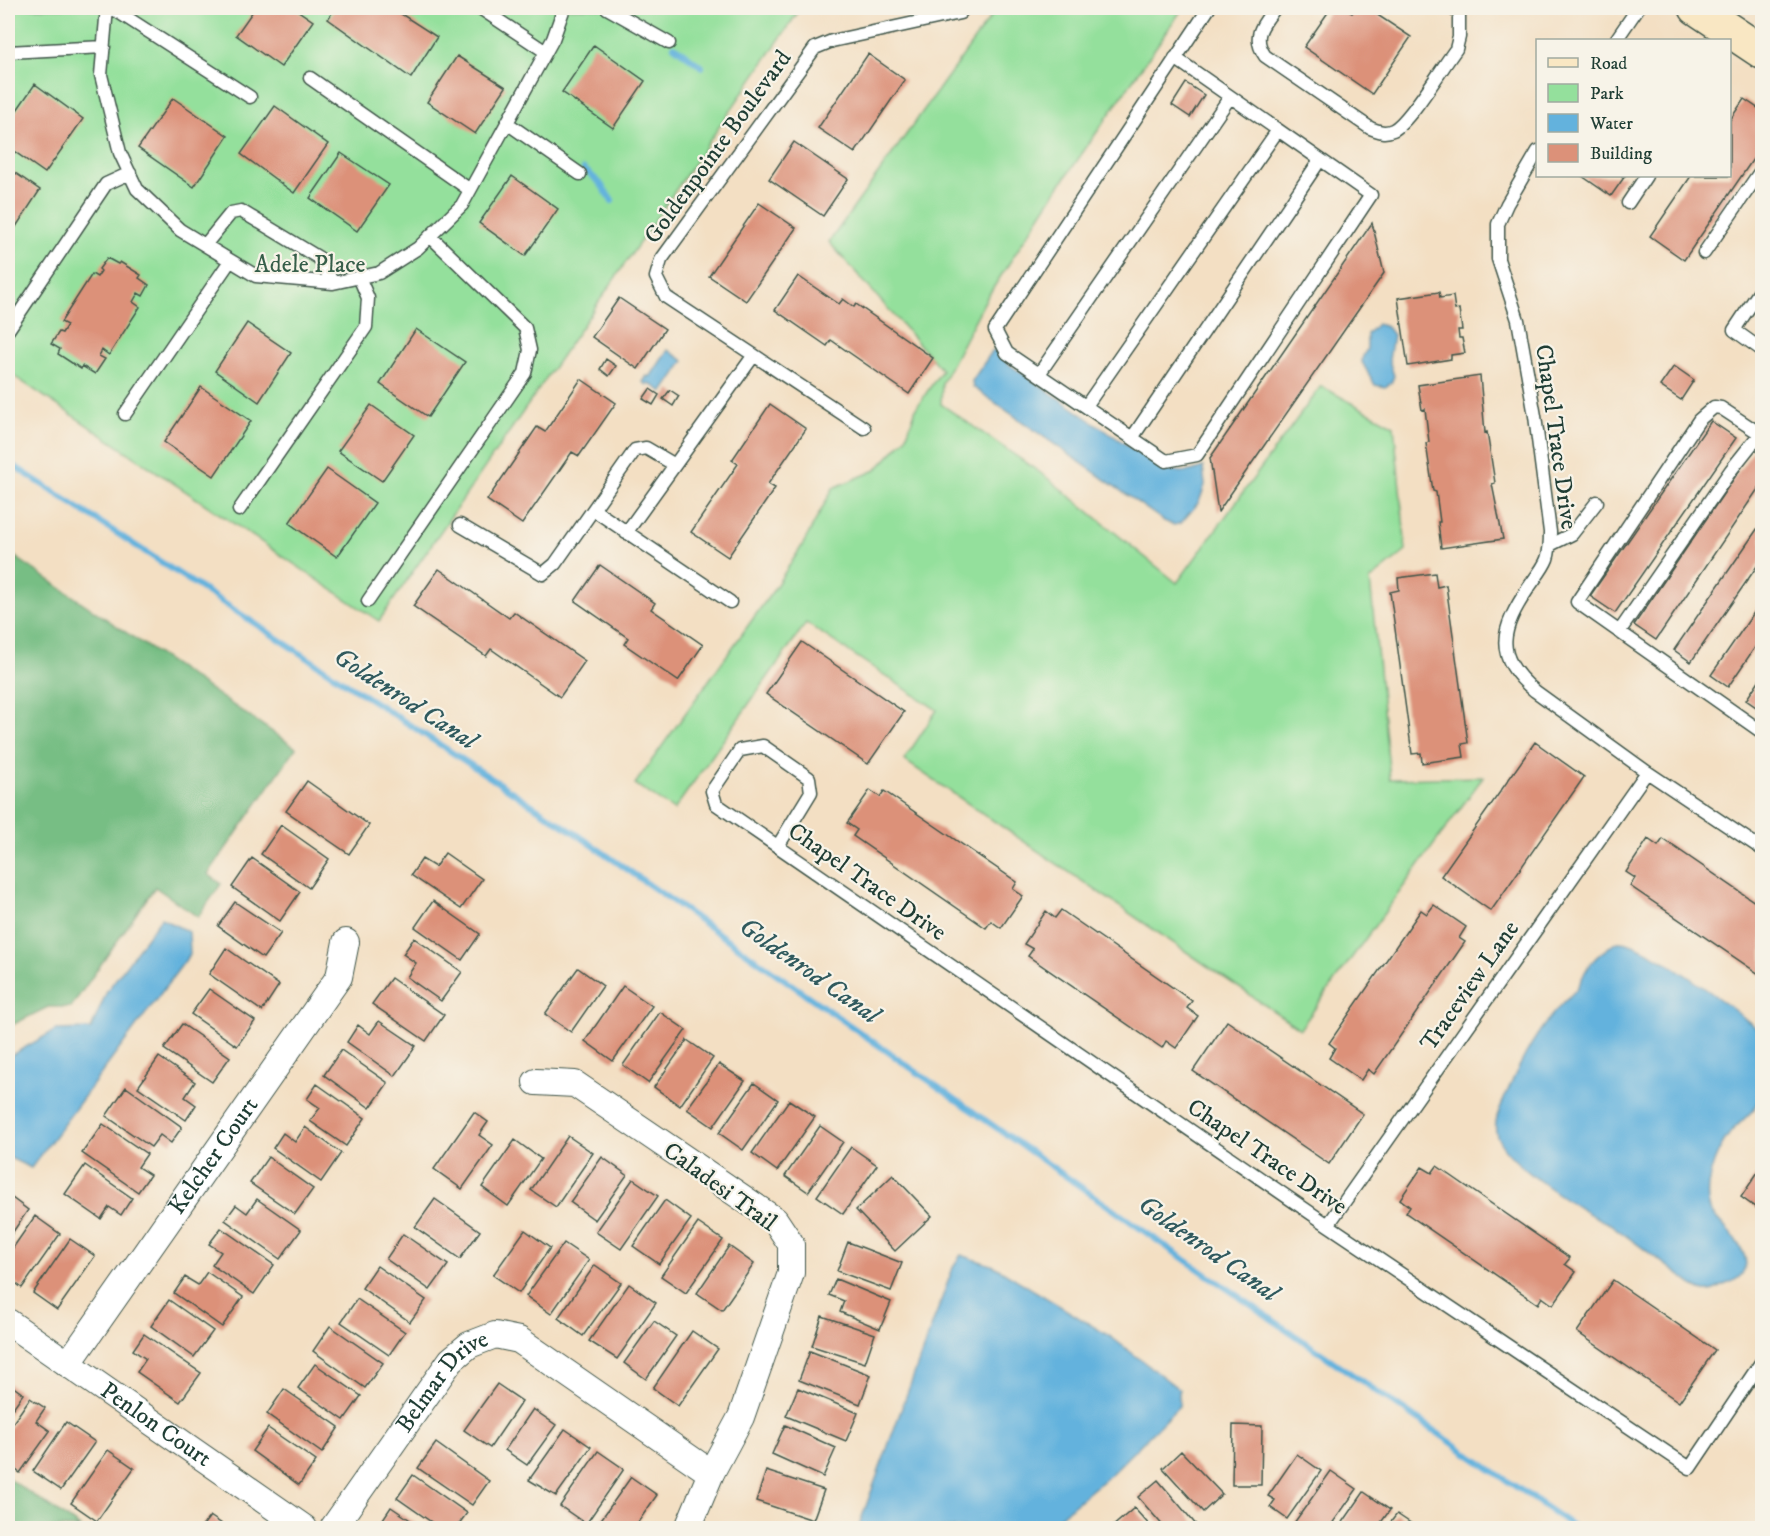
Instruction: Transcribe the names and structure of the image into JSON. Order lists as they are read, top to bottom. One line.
{"streets":{"street":["Kelcher Court","Caladesi Trail","Belmar Drive","Penlon Court"],"lane":["Goldenpointe Boulevard","Chapel Trace Drive","Traceview Lane"]},"crossings":[["Chapel Trace Drive","Traceview Lane"],["Kelcher Court","Penlon Court"],["Caladesi Trail","Belmar Drive"]],"water":["Goldenrod Canal"],"parks":["Adele Place"],"legend":["Road","Park","Water","Building"]}
